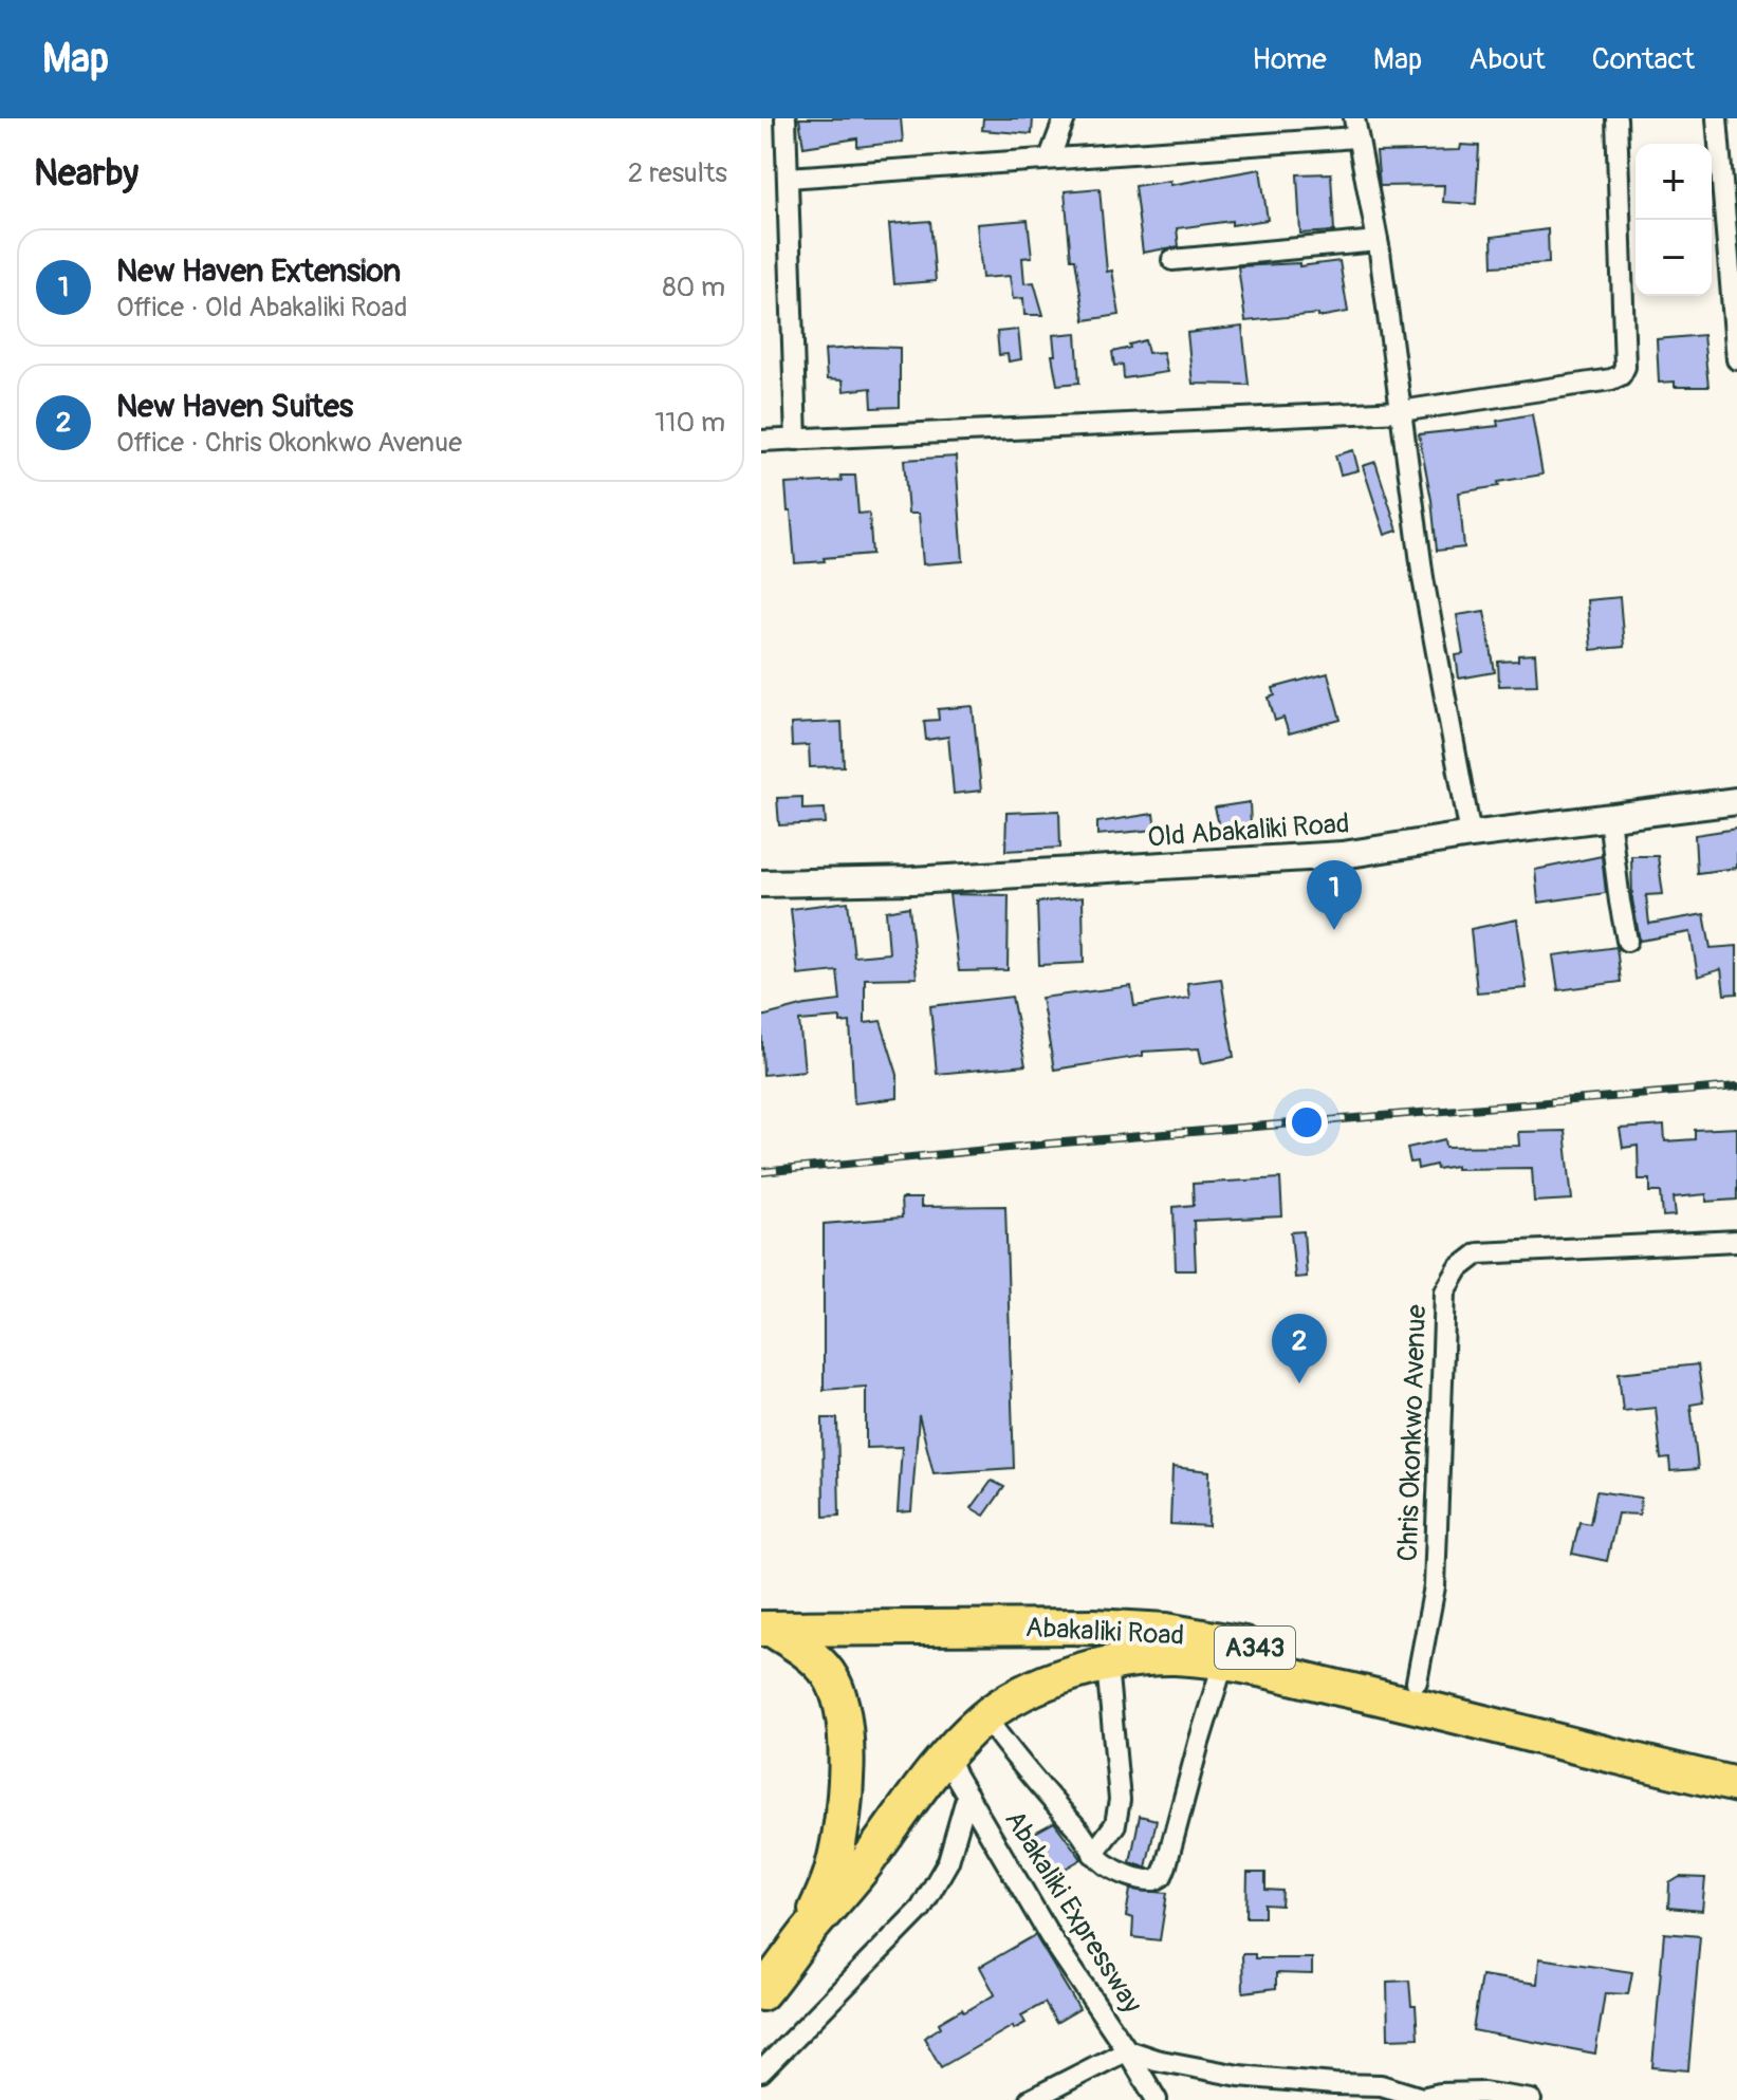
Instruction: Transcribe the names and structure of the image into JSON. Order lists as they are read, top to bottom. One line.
{"streets":{"highway":["Abakaliki Road","A343"],"main road":["Old Abakaliki Road"],"street":["Chris Okonkwo Avenue","Abakaliki Expressway"]},"crossings":[["Chris Okonkwo Avenue","Abakaliki Road"],["Abakaliki Road","A343"],["A343","Abakaliki Expressway"]],"page":{"header":"Map","nav":["Home","Map","About","Contact"],"heading":["Nearby","2 results"],"map_buttons":["+","−"],"list":[{"mark":"1","name":"New Haven Extension","note":"Office · Old Abakaliki Road","value":"80 m"},{"mark":"2","name":"New Haven Suites","note":"Office · Chris Okonkwo Avenue","value":"110 m"}],"pins":["1","2"]}}
